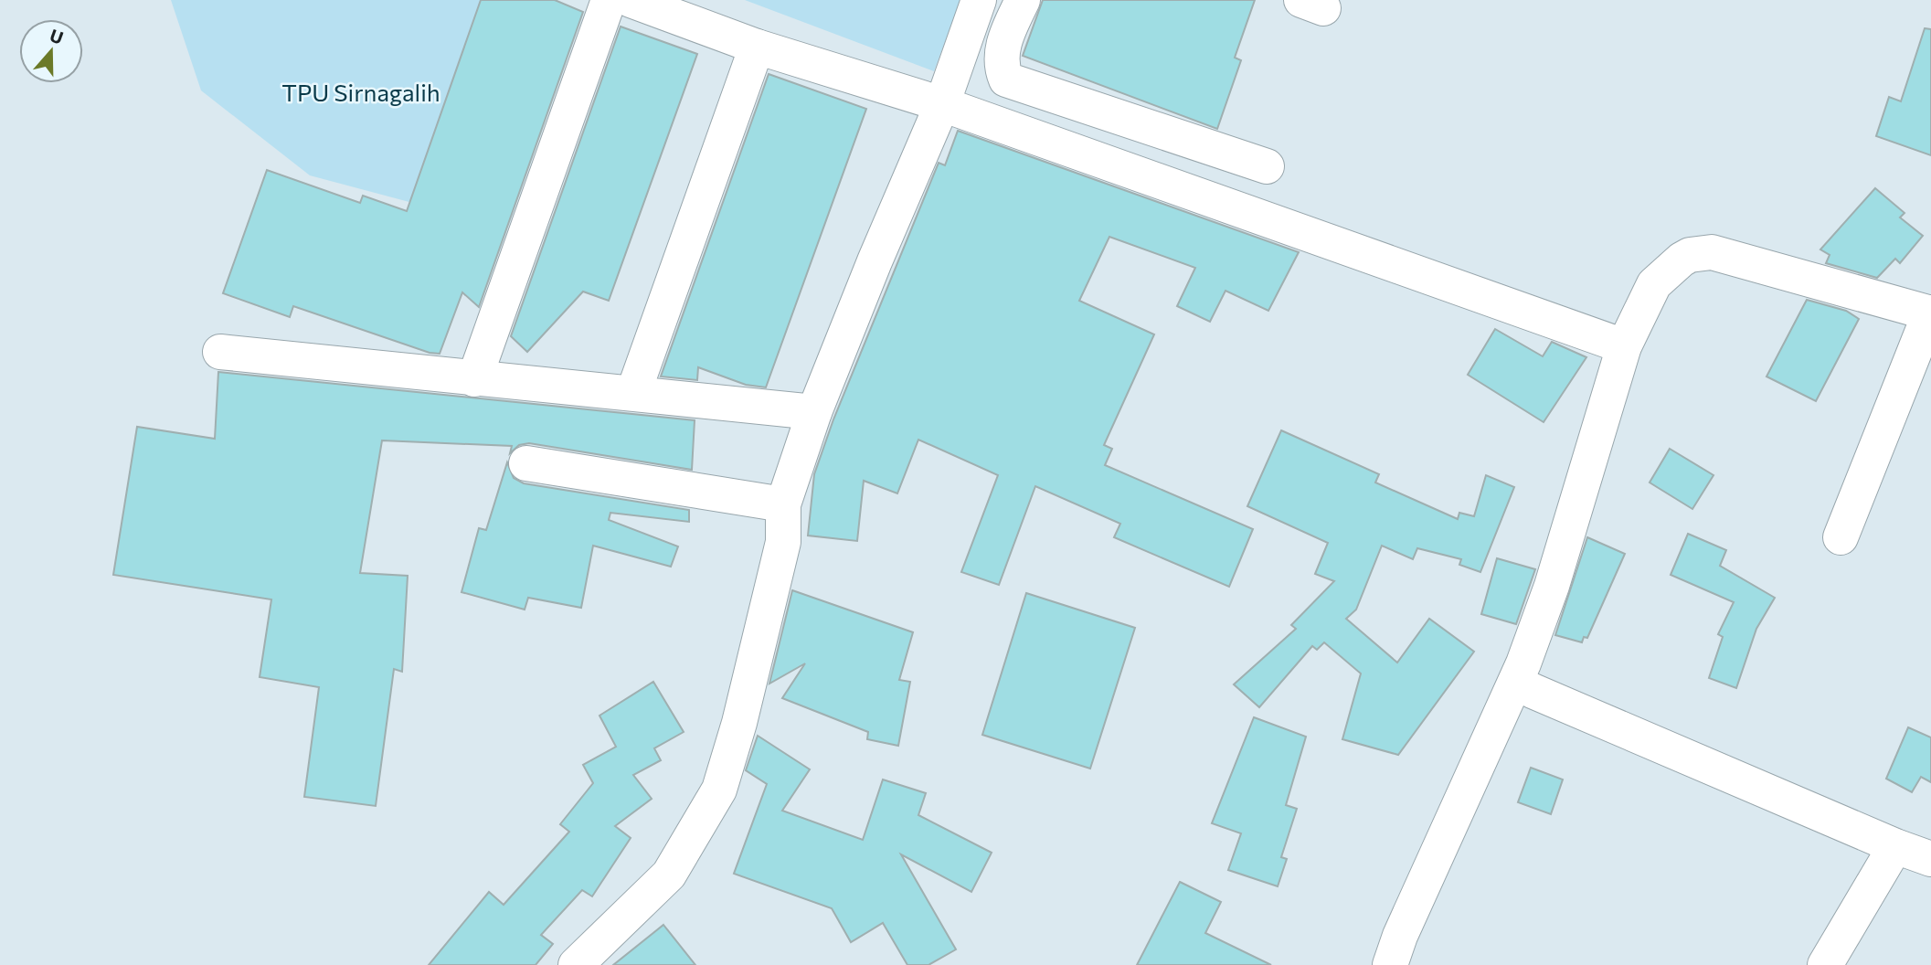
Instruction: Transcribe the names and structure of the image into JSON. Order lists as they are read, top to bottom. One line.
{"parks":["TPU Sirnagalih"],"north":"top"}
